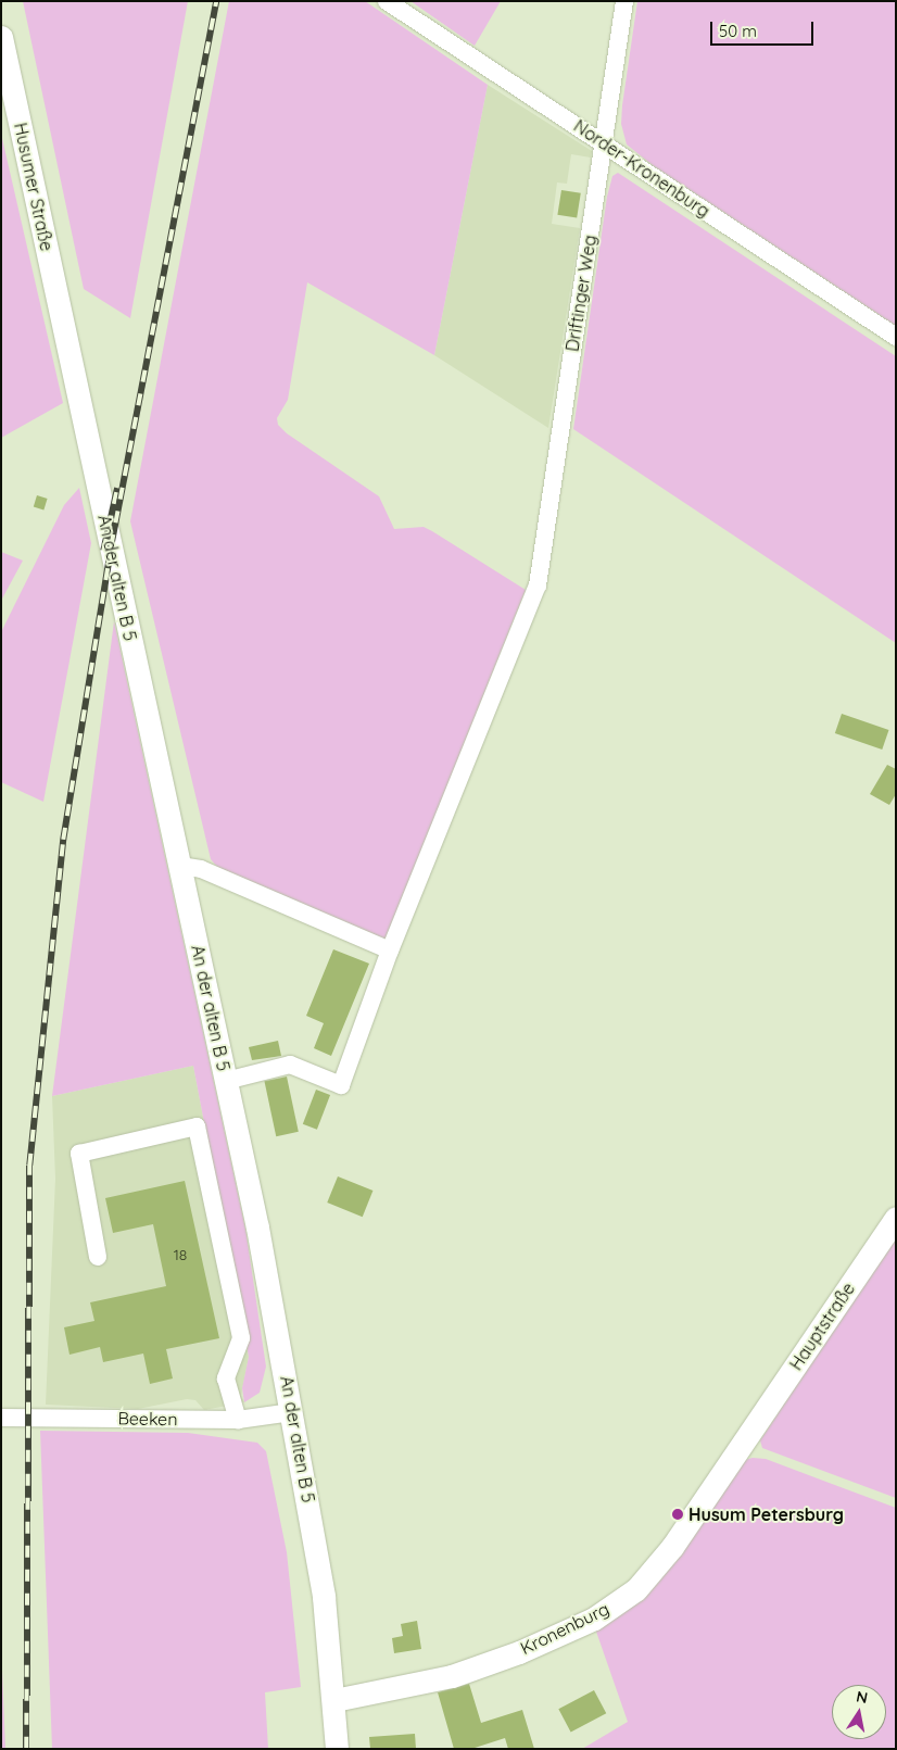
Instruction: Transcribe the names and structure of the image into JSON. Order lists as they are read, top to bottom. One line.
{"streets":{"main road":["Husumer Straße","An der alten B 5","Hauptstraße","Kronenburg"],"street":["Norder-Kronenburg","Driftinger Weg","Beeken"]},"crossings":[["Norder-Kronenburg","Driftinger Weg"],["Husumer Straße","An der alten B 5"],["Driftinger Weg","An der alten B 5"],["An der alten B 5","Beeken"],["An der alten B 5","Kronenburg"],["Hauptstraße","Kronenburg"]],"places":["Husum Petersburg"],"house_numbers":["18"],"scale_bar":"50 m","north":"top"}
